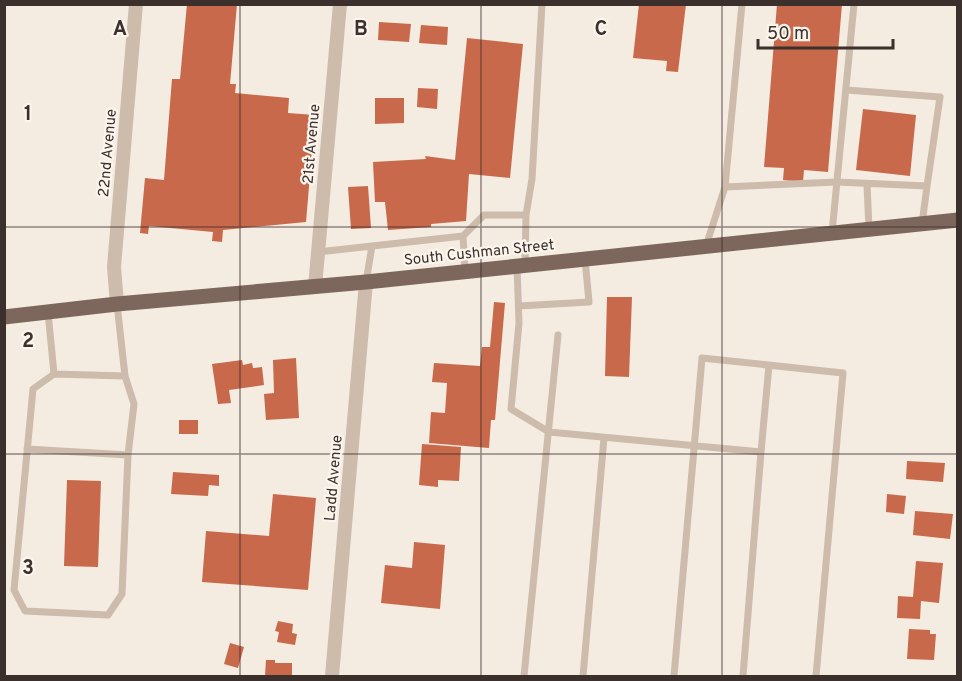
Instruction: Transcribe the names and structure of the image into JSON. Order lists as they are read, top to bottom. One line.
{"streets":{"main road":["South Cushman Street"],"street":["21st Avenue","22nd Avenue","Ladd Avenue"]},"crossings":[["21st Avenue","South Cushman Street"],["22nd Avenue","South Cushman Street"],["South Cushman Street","Ladd Avenue"]],"scale_bar":"50 m","grid":{"columns":["A","B","C"],"rows":["1","2","3"]}}
